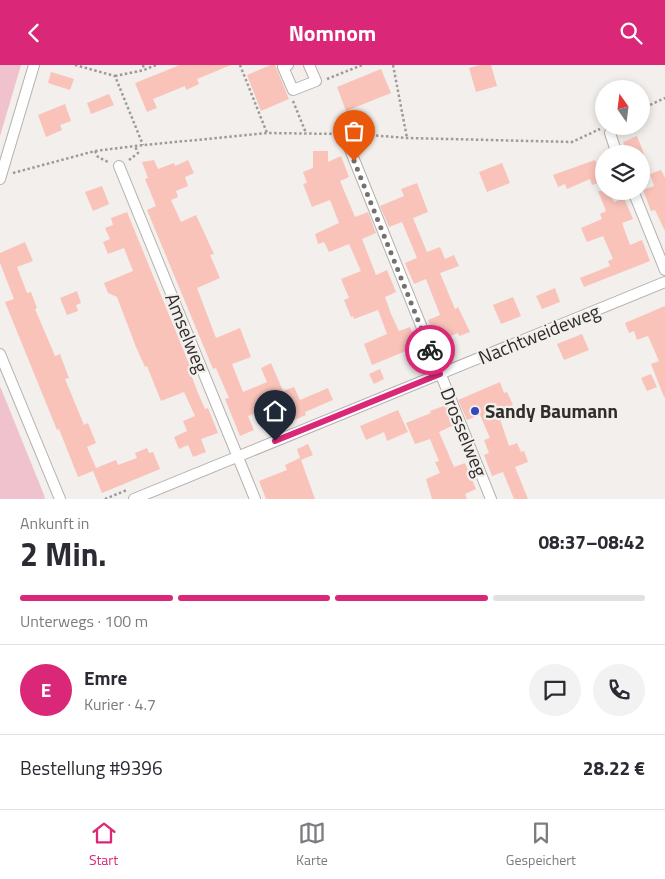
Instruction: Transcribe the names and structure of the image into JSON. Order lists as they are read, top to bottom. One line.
{"streets":{"street":["Amselweg","Nachtweideweg","Drosselweg"]},"crossings":[["Amselweg","Nachtweideweg"],["Nachtweideweg","Drosselweg"]],"places":["Sandy Baumann"],"north":"top","page":{"header":"Nomnom","heading":["2 Min.","Ankunft in","08:37–08:42"],"panel":["Emre","Kurier · 4.7","Bestellung #9396","28.22 €"],"bar":"Unterwegs · 100 m","round":"E","tabs":["Start","Karte","Gespeichert"]}}
